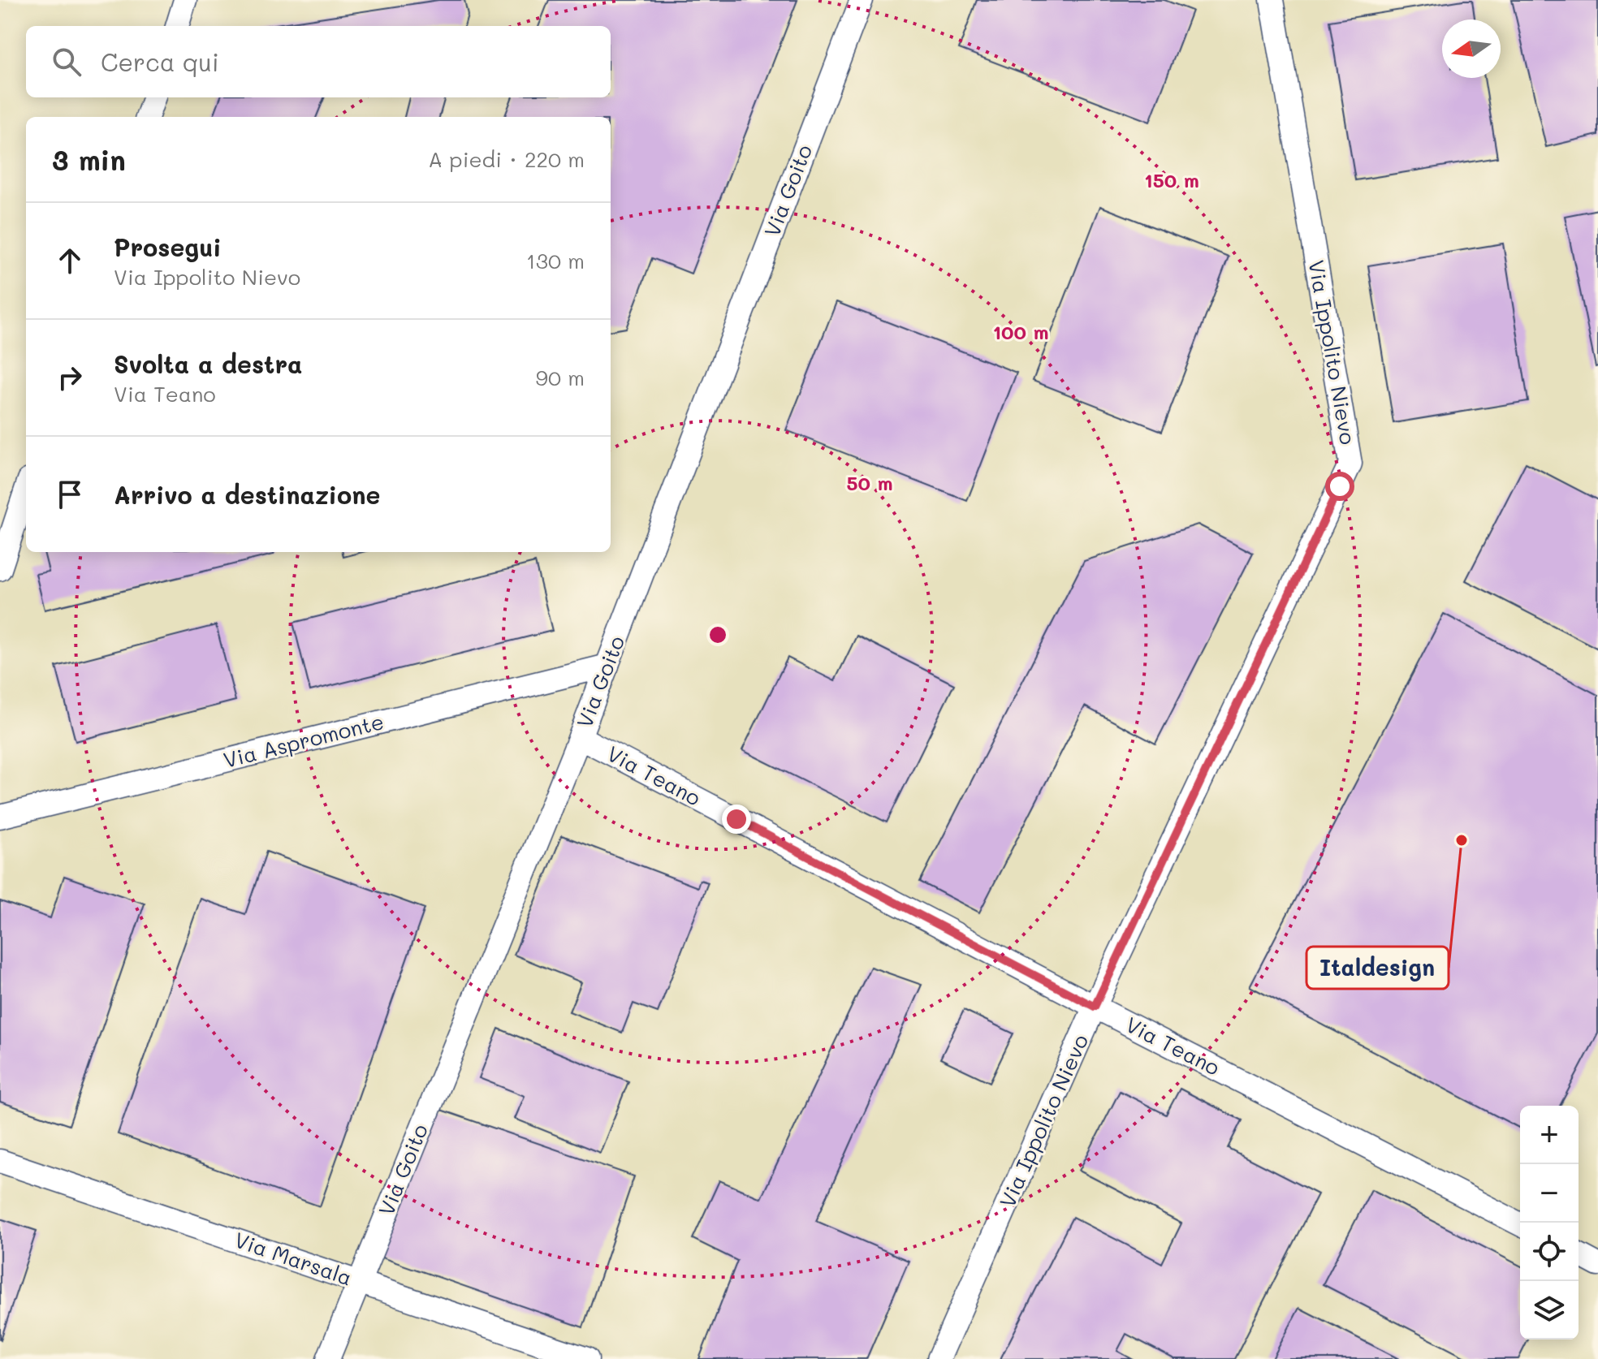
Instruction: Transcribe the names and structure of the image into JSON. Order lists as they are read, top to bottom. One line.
{"streets":{"street":["Via Goito","Via Ippolito Nievo","Via Aspromonte","Via Teano","Via Marsala"]},"crossings":[["Via Goito","Via Aspromonte"],["Via Goito","Via Teano"],["Via Goito","Via Marsala"],["Via Ippolito Nievo","Via Teano"]],"places":["Italdesign"],"north":"left","page":{"search":"Cerca qui","heading":["3 min","A piedi · 220 m"],"list":[["Prosegui","Via Ippolito Nievo","130 m"],["Svolta a destra","Via Teano","90 m"],"Arrivo a destinazione"],"map_buttons":["+","−"]},"rings":["150 m","100 m","50 m"]}
